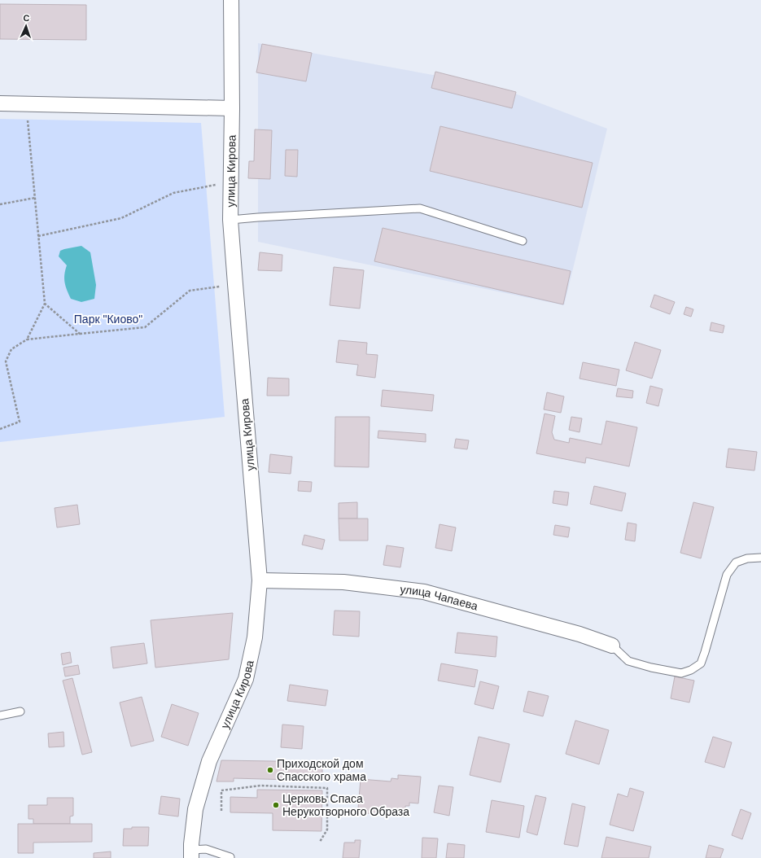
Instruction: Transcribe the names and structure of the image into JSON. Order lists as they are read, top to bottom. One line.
{"streets":{"street":["улица Кирова","улица Чапаева"]},"crossings":[["улица Кирова","улица Чапаева"]],"parks":["Парк \"Киово\""],"places":["Приходской дом Спасского храма","Церковь Спаса Нерукотворного Образа"],"north":"top"}
